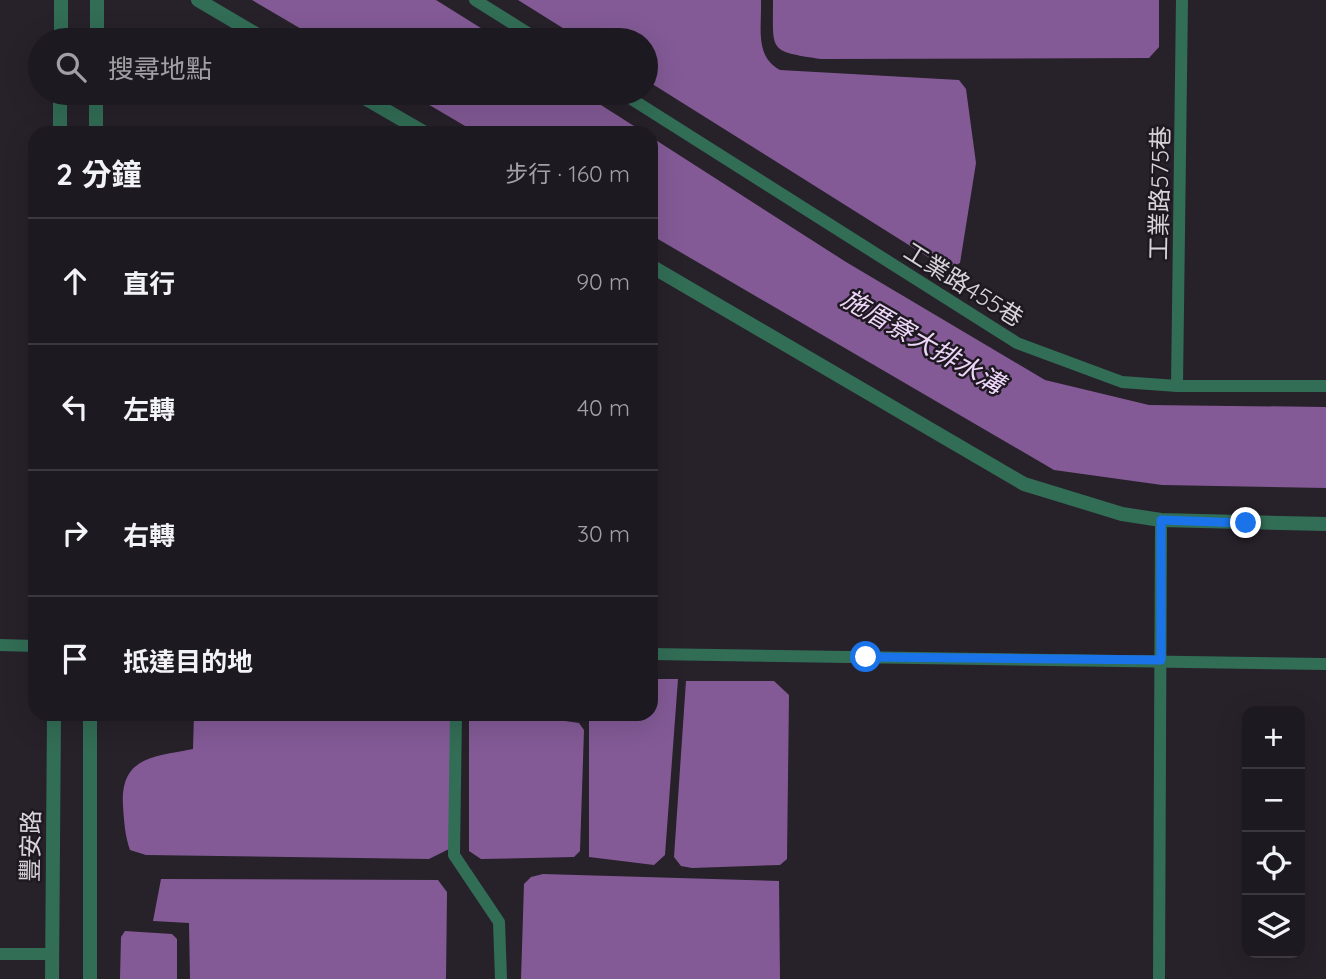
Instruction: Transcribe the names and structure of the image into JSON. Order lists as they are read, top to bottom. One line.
{"streets":{"street":["豐安路"],"lane":["工業路575巷","工業路455巷"]},"crossings":[["工業路575巷","工業路455巷"]],"water":["施厝寮大排水溝"],"page":{"search":"搜尋地點","heading":["2 分鐘","步行 · 160 m"],"list":[["直行","90 m"],["左轉","40 m"],["右轉","30 m"],"抵達目的地"],"map_buttons":["+","−"]}}
